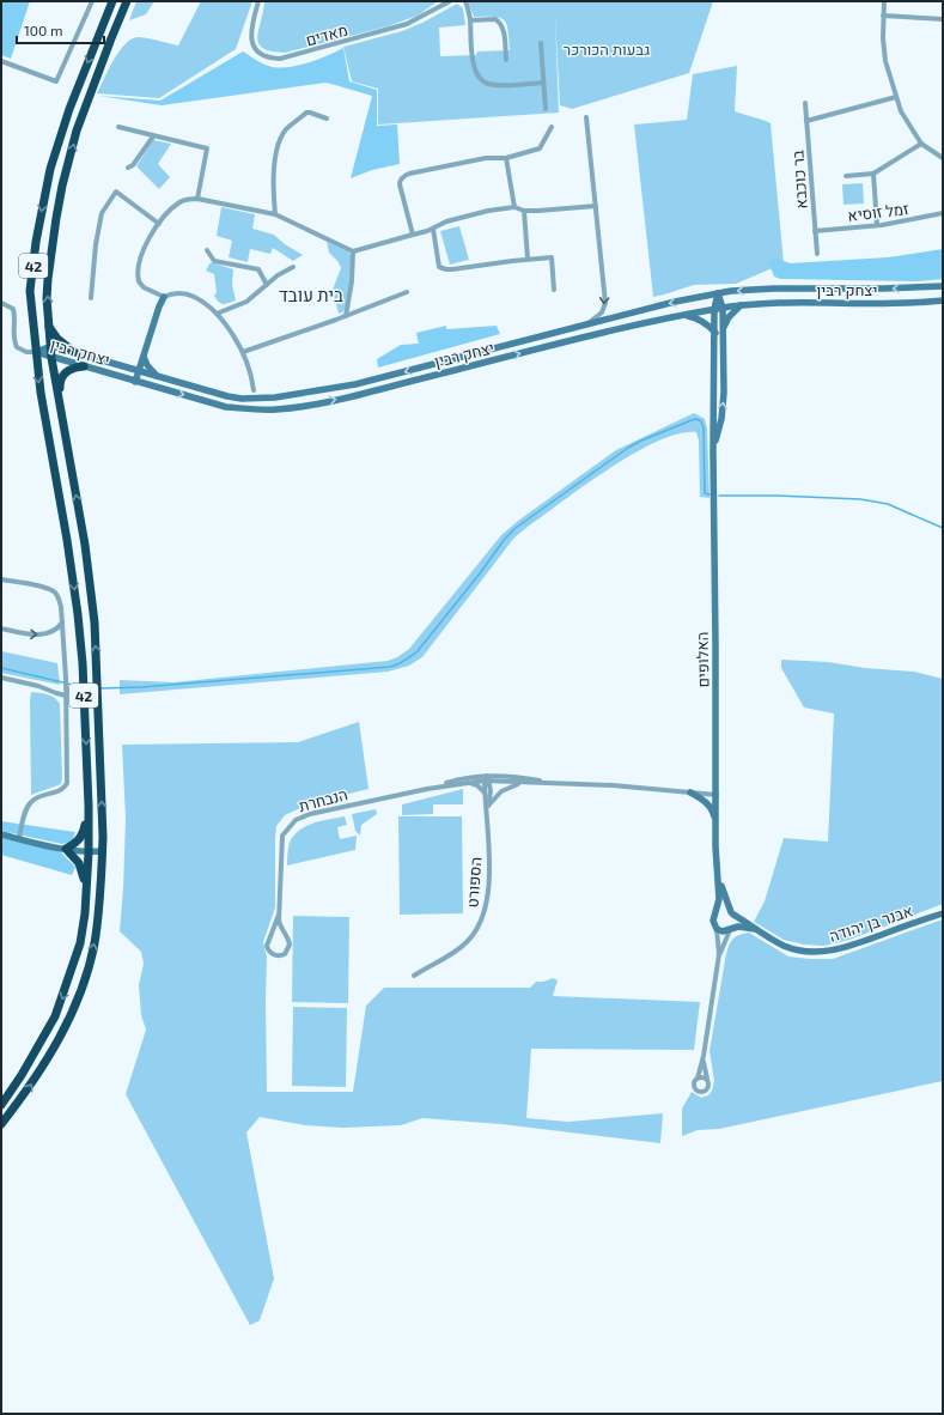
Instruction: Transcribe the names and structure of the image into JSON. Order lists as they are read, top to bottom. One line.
{"streets":{"highway":["42"],"main road":["יצחק רבין","האלופים","אבנר בן יהודה"],"street":["מאדים","בר כוכבא","זמל זוסיא","הנבחרת","הספורט"]},"crossings":[["בר כוכבא","זמל זוסיא"],["42","יצחק רבין"],["יצחק רבין","האלופים"],["האלופים","הנבחרת"],["האלופים","אבנר בן יהודה"],["הנבחרת","הספורט"]],"districts":["בית עובד"],"parks":["גבעות הכורכר"],"scale_bar":"100 m"}
